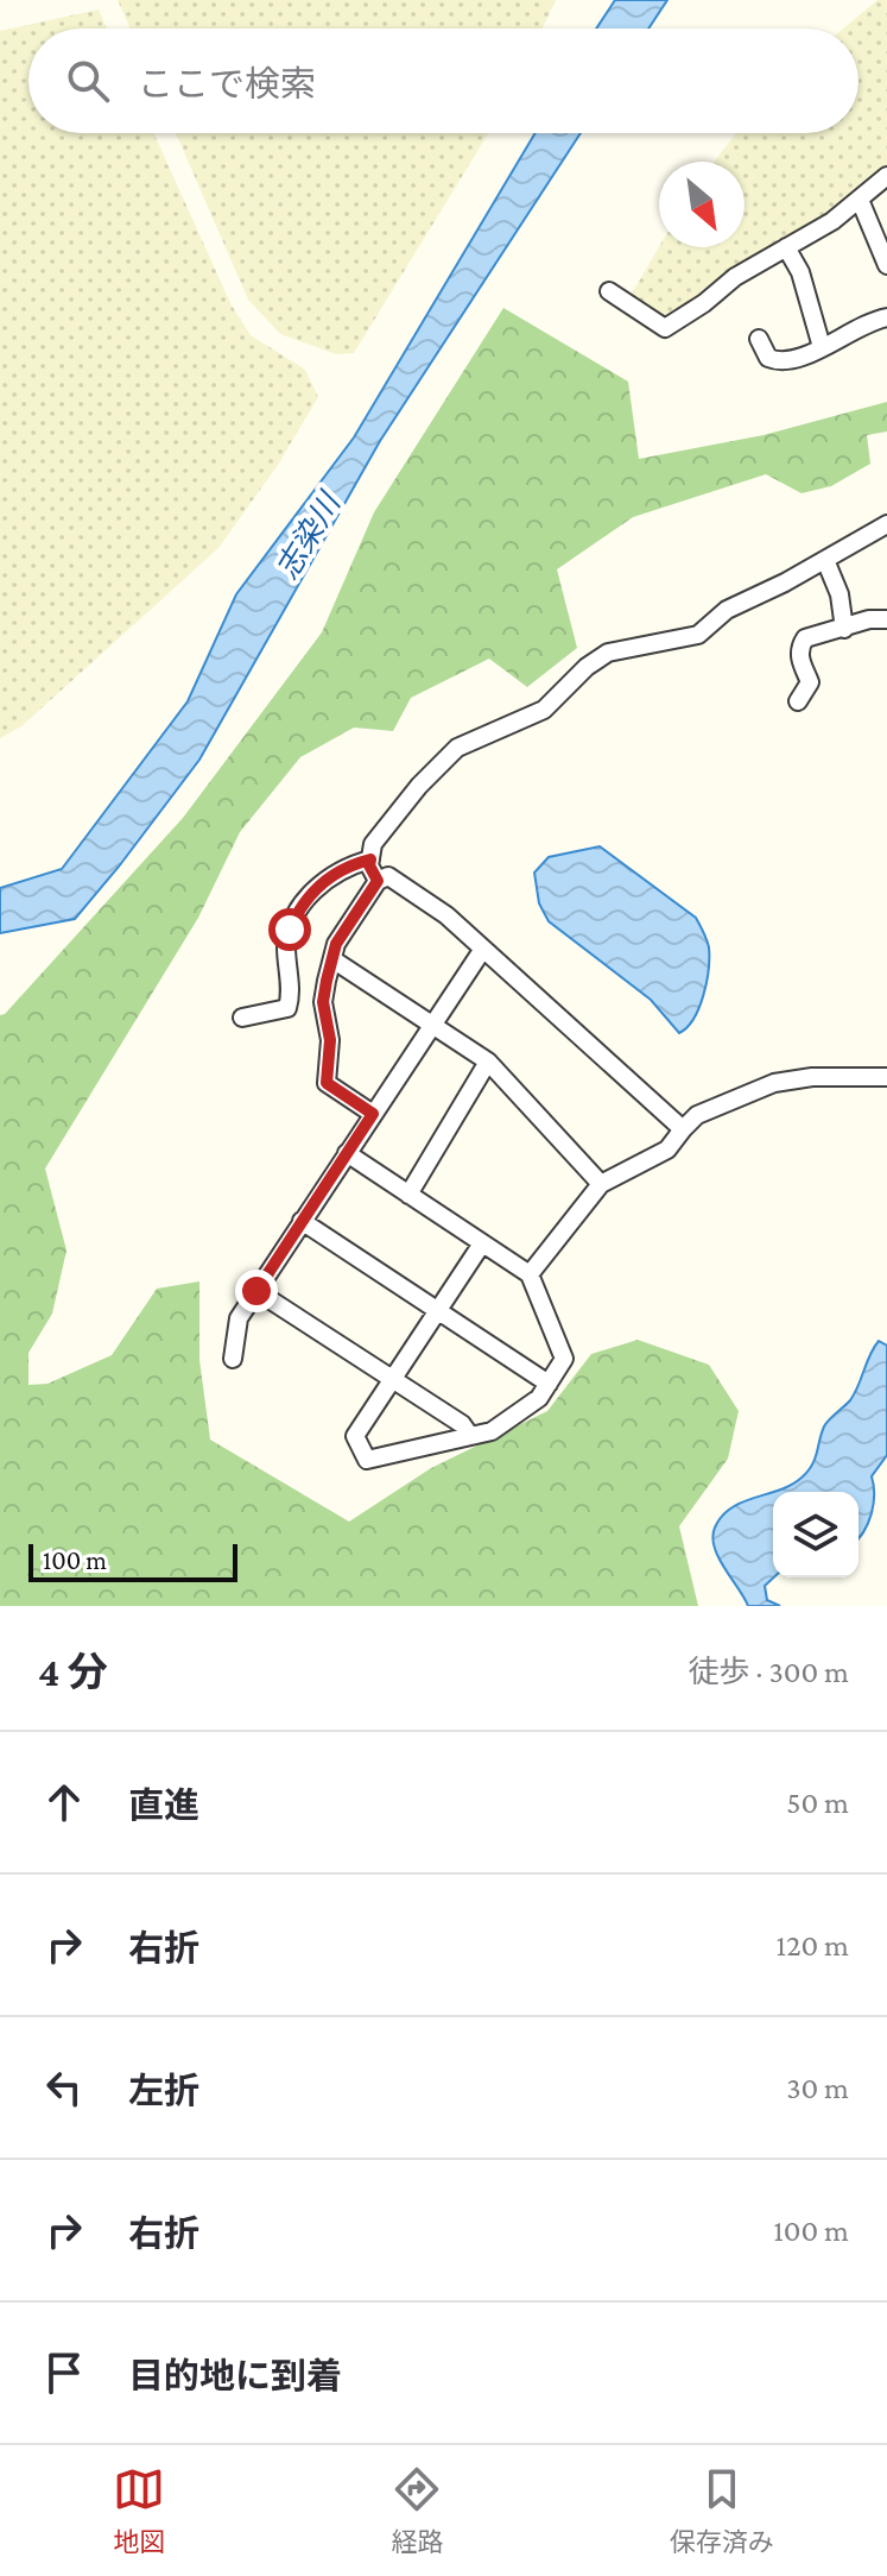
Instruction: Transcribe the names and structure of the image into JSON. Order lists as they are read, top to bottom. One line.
{"water":["志染川"],"scale_bar":"100 m","north":"bottom right","page":{"search":"ここで検索","scale":"100 m","heading":["4 分","徒歩 · 300 m"],"list":[["直進","50 m"],["右折","120 m"],["左折","30 m"],["右折","100 m"],"目的地に到着"],"nav":["地図","経路","保存済み"]}}
